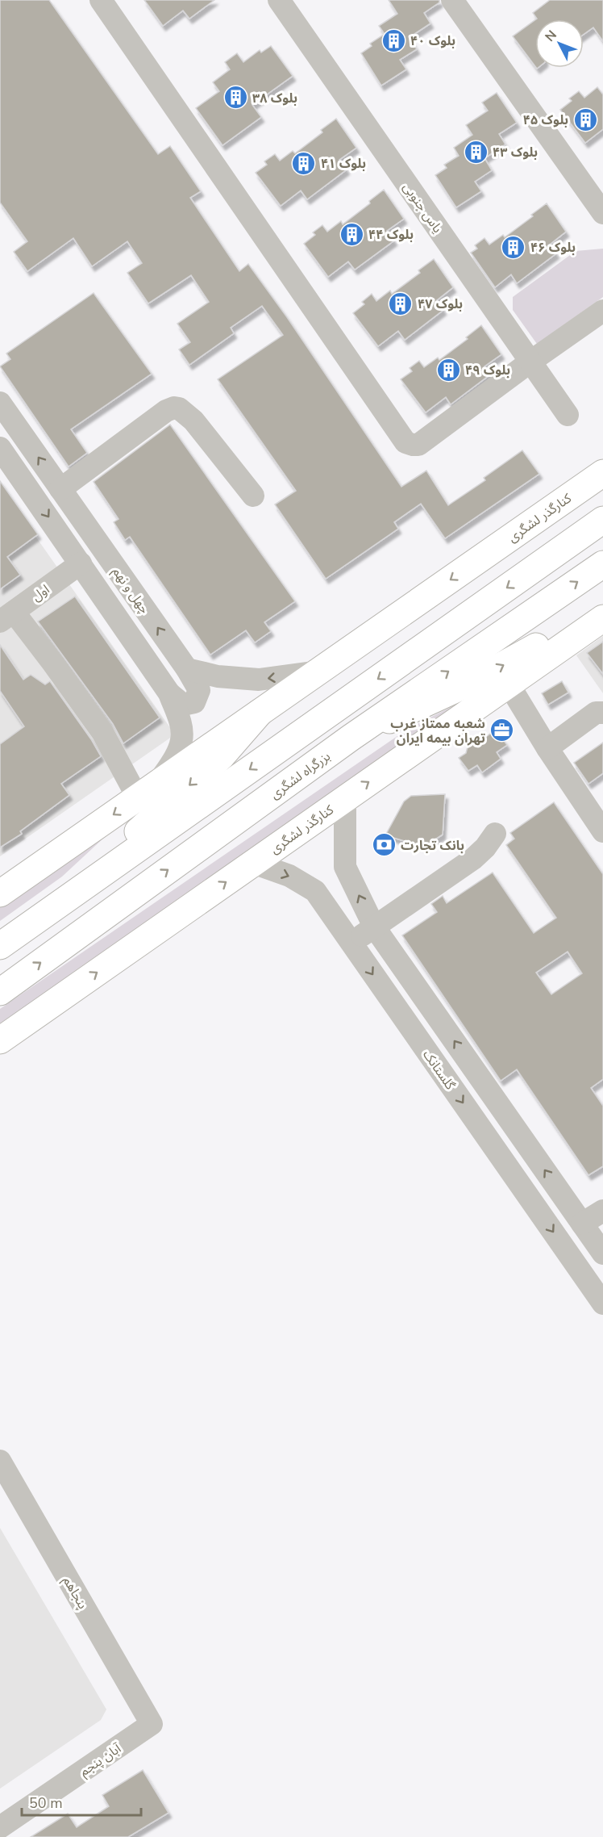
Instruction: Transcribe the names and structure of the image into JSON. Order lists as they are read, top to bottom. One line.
{"streets":{"main road":["کنارگذر لشگری","بزرگراه لشگری"],"street":["یاس جنوبی","چهل و نهم","اول","گلستانک","پنجاهم","آبان پنجم"]},"crossings":[["کنارگذر لشگری","چهل و نهم"],["کنارگذر لشگری","گلستانک"],["چهل و نهم","اول"],["پنجاهم","آبان پنجم"]],"places":{"building":["بلوک ۴۰","بلوک ۳۸","بلوک ۴۵","بلوک ۴۳","بلوک ۴۱","بلوک ۴۴","بلوک ۴۶","بلوک ۴۷","بلوک ۴۹"],"office":["شعبه ممتاز غرب تهران بیمه ایران"],"bank":["بانک تجارت"]},"scale_bar":"50 m","north":"top left"}
